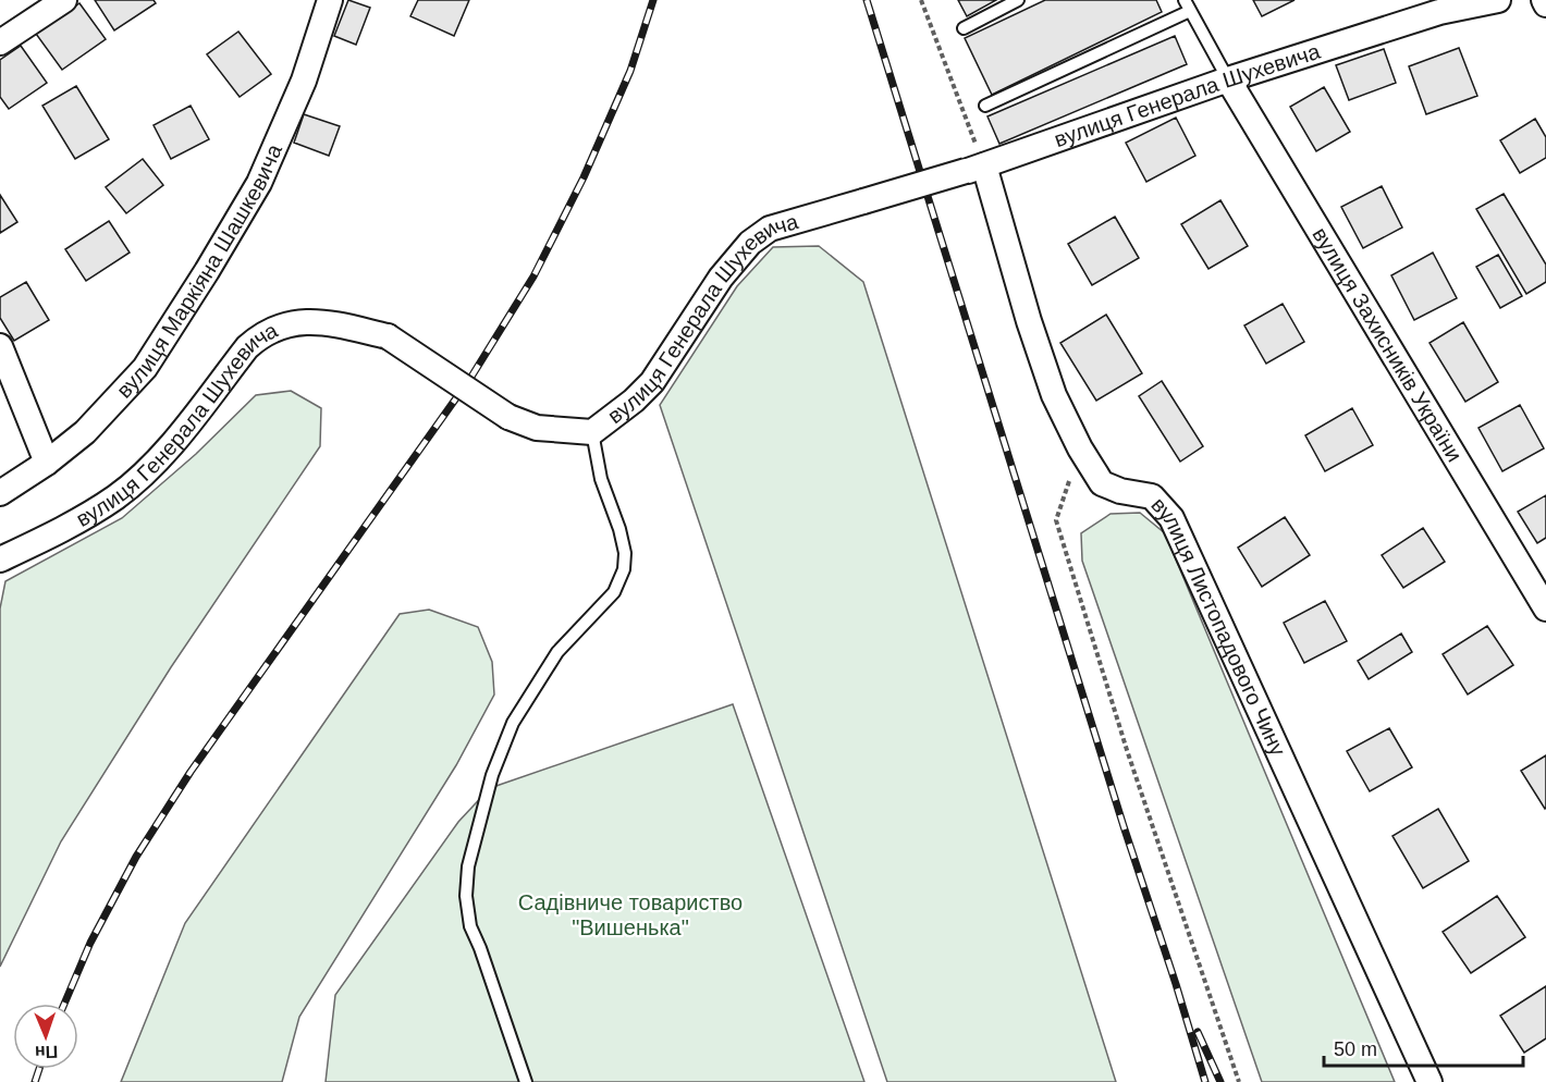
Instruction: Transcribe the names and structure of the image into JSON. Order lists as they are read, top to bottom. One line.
{"streets":{"street":["вулиця Генерала Шухевича","вулиця Маркіяна Шашкевича","вулиця Захисників України","вулиця Листопадового Чину"]},"crossings":[["вулиця Генерала Шухевича","вулиця Захисників України"],["вулиця Генерала Шухевича","вулиця Листопадового Чину"]],"parks":["Садівниче товариство \"Вишенька\""],"scale_bar":"50 m","north":"bottom"}
